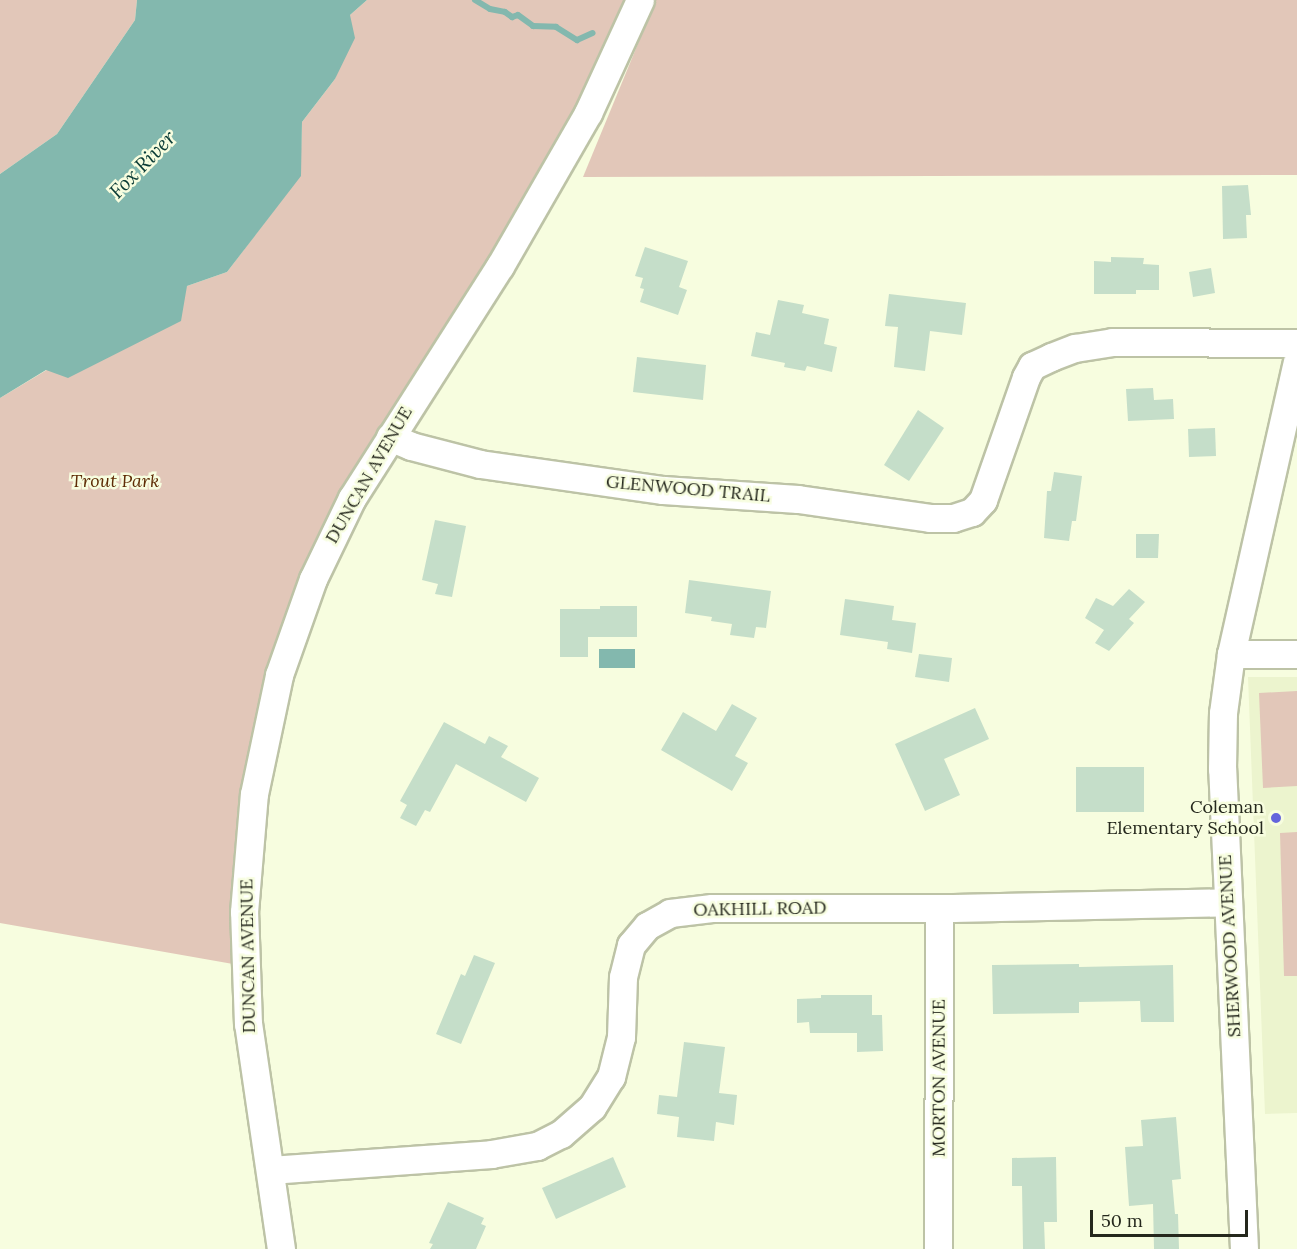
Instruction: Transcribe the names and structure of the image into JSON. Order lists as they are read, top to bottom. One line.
{"streets":{"street":["DUNCAN AVENUE","GLENWOOD TRAIL","OAKHILL ROAD","SHERWOOD AVENUE","MORTON AVENUE"]},"crossings":[["DUNCAN AVENUE","GLENWOOD TRAIL"],["DUNCAN AVENUE","OAKHILL ROAD"],["OAKHILL ROAD","SHERWOOD AVENUE"],["OAKHILL ROAD","MORTON AVENUE"]],"water":["Fox River"],"parks":["Trout Park"],"places":["Coleman Elementary School"],"scale_bar":"50 m"}
